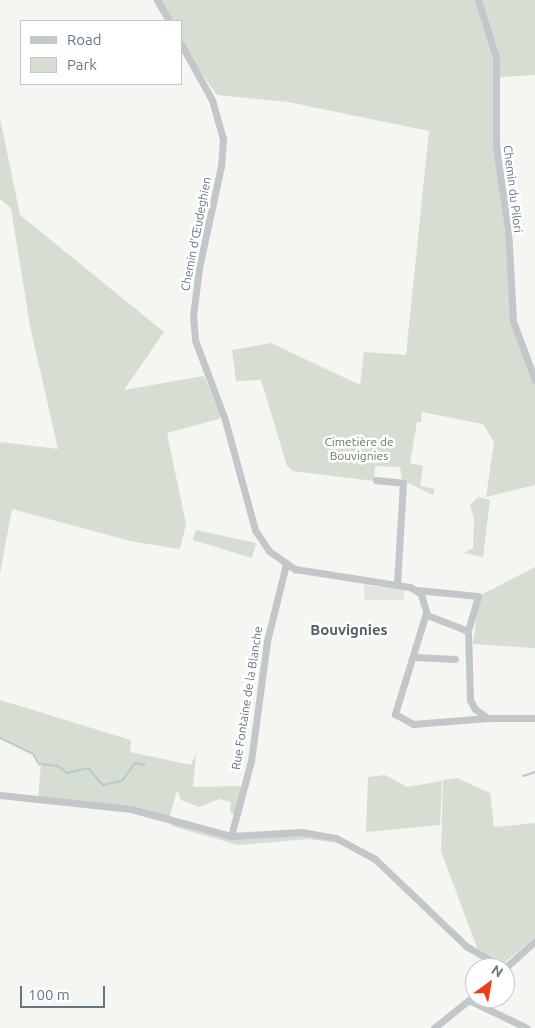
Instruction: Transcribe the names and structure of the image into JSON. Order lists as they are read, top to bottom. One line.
{"streets":{"street":["Chemin du Pilori","Chemin d'Œudeghien","Rue Fontaine de la Blanche"]},"crossings":[["Chemin d'Œudeghien","Rue Fontaine de la Blanche"]],"districts":["Bouvignies"],"parks":["Cimetière de Bouvignies"],"legend":["Road","Park"],"scale_bar":"100 m","north":"top right"}
